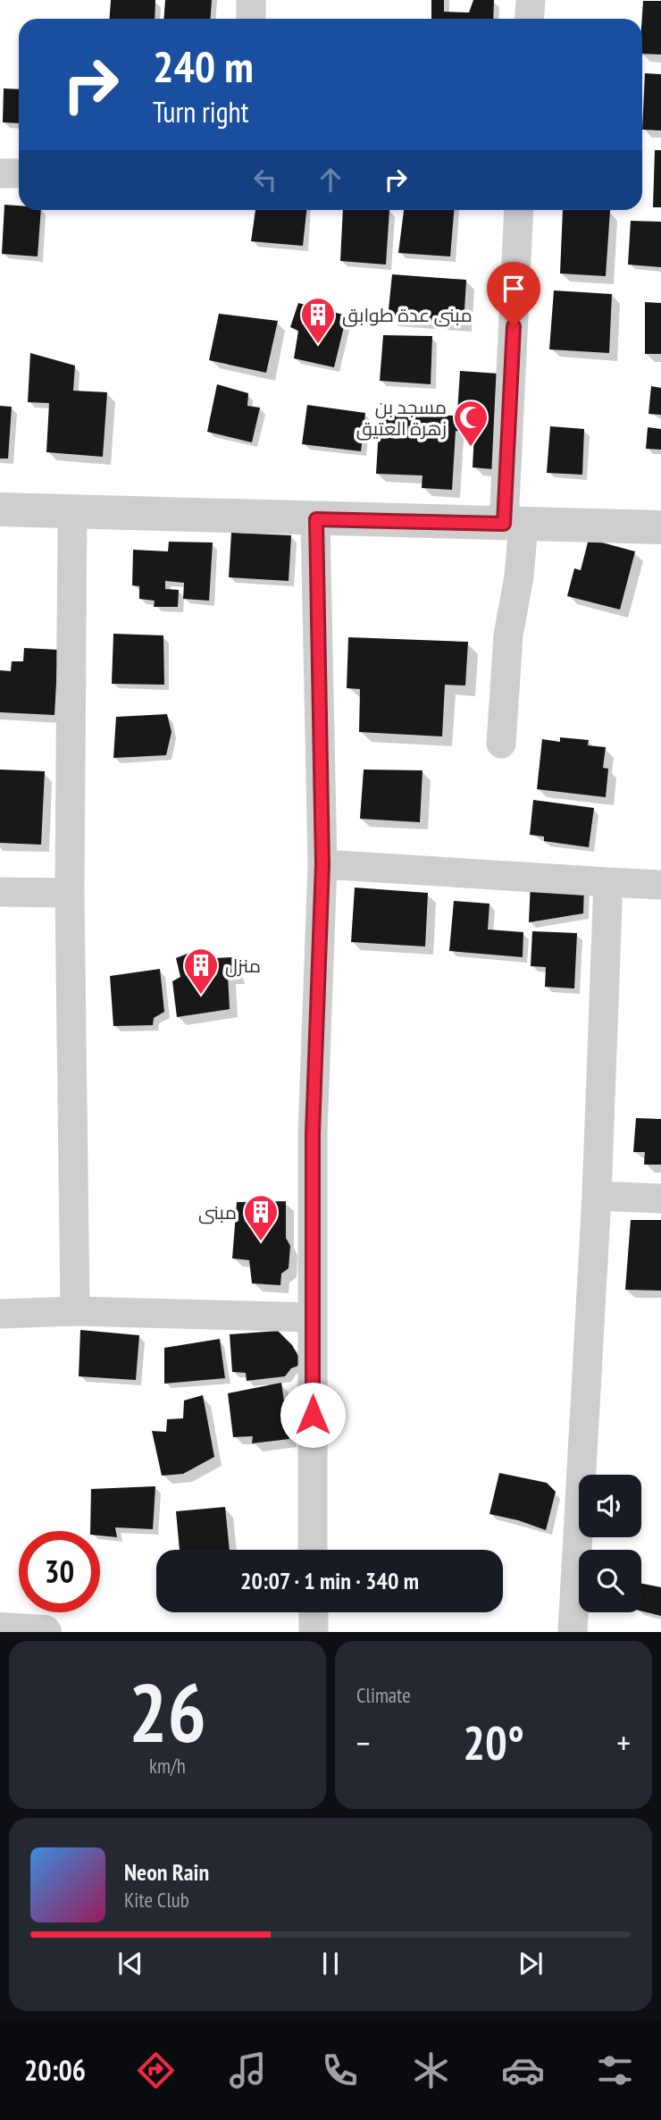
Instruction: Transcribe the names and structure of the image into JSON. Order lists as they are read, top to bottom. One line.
{"places":{"building":["مبنى عدة طوابق","منزل","مبنى"],"mosque":["مسجد بن زهرة العتيق"]},"page":{"turn":["240 m","Turn right"],"limit":"30","trip":"20:07 · 1 min · 340 m","tile":[["26","km/h"],"Climate"],"heat":["−","20°","+"],"song":["Neon Rain","Kite Club"],"tabs":"20:06"}}
